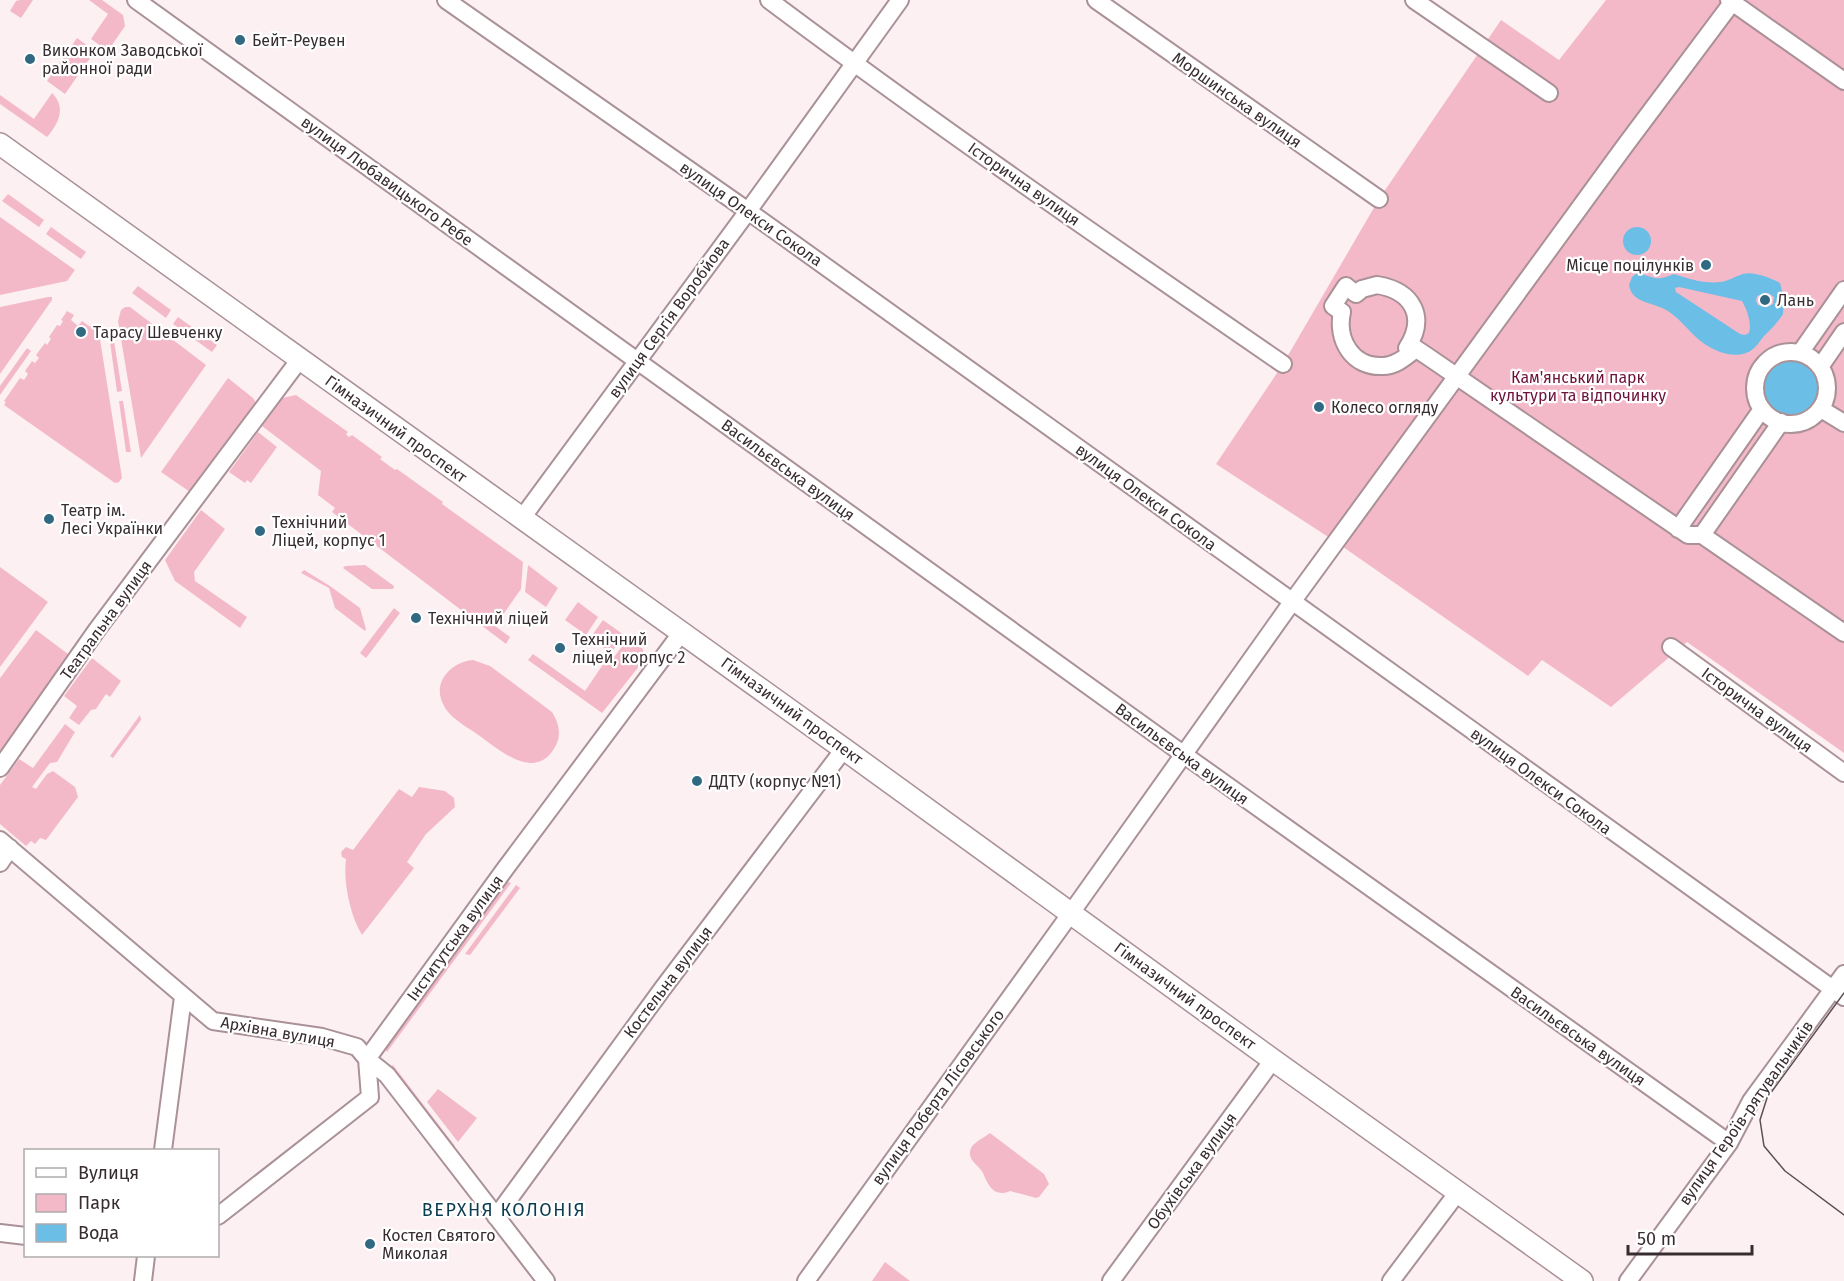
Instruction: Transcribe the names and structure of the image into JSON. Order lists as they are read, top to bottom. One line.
{"streets":{"main road":["Гімназичний проспект"],"street":["Моршинська вулиця","вулиця Любавицького Ребе","Історична вулиця","вулиця Олекси Сокола","вулиця Сергія Воробйова","Васильєвська вулиця","Театральна вулиця","Інститутська вулиця","Костельна вулиця","Архівна вулиця","вулиця Роберта Лісовського","вулиця Героїв-рятувальників","Обухівська вулиця"]},"crossings":[["вулиця Любавицького Ребе","вулиця Сергія Воробйова"],["вулиця Любавицького Ребе","Васильєвська вулиця"],["Історична вулиця","вулиця Сергія Воробйова"],["вулиця Олекси Сокола","вулиця Сергія Воробйова"],["вулиця Олекси Сокола","вулиця Роберта Лісовського"],["вулиця Олекси Сокола","вулиця Героїв-рятувальників"],["вулиця Сергія Воробйова","Гімназичний проспект"],["вулиця Сергія Воробйова","Васильєвська вулиця"],["Гімназичний проспект","Театральна вулиця"],["Гімназичний проспект","Інститутська вулиця"],["Гімназичний проспект","Костельна вулиця"],["Гімназичний проспект","вулиця Роберта Лісовського"],["Гімназичний проспект","Обухівська вулиця"],["Васильєвська вулиця","вулиця Роберта Лісовського"],["Васильєвська вулиця","вулиця Героїв-рятувальників"],["Інститутська вулиця","Архівна вулиця"],["Костельна вулиця","Архівна вулиця"]],"districts":["ВЕРХНЯ КОЛОНІЯ"],"parks":["Кам'янський парк культури та відпочинку"],"places":["Бейт-Реувен","Виконком Заводської районної ради","Місце поцілунків","Лань","Тарасу Шевченку","Колесо огляду","Театр ім. Лесі Українки","Технічний Ліцей, корпус 1","Технічний ліцей","Технічний ліцей, корпус 2","ДДТУ (корпус №1)","Костел Святого Миколая"],"legend":["Вулиця","Парк","Вода"],"scale_bar":"50 m"}
